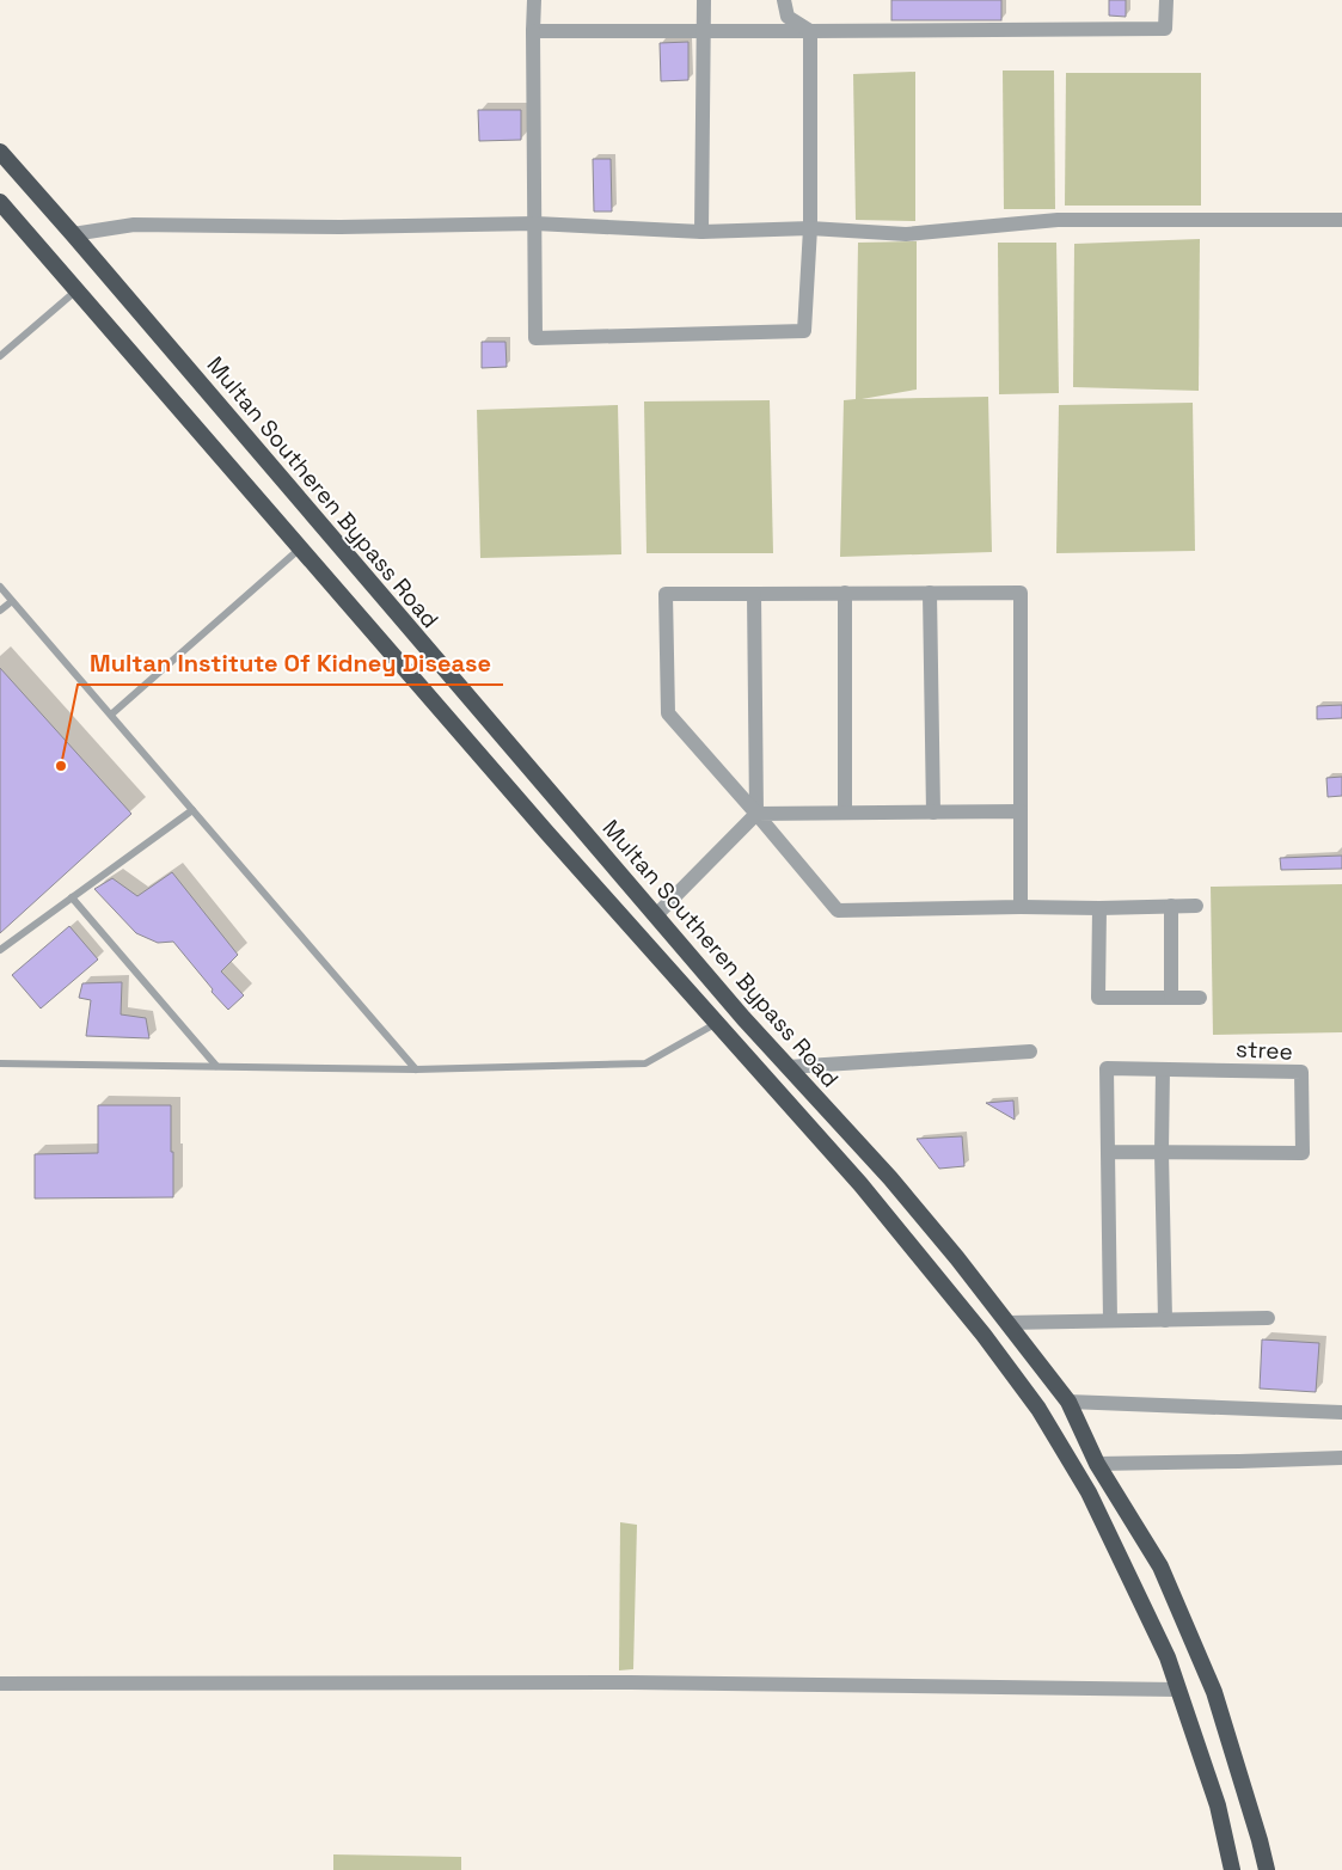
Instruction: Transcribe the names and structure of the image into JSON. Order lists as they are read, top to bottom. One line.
{"streets":{"highway":["Multan Southeren Bypass Road"],"street":["stree"]},"places":["Multan Institute Of Kidney Disease"]}
